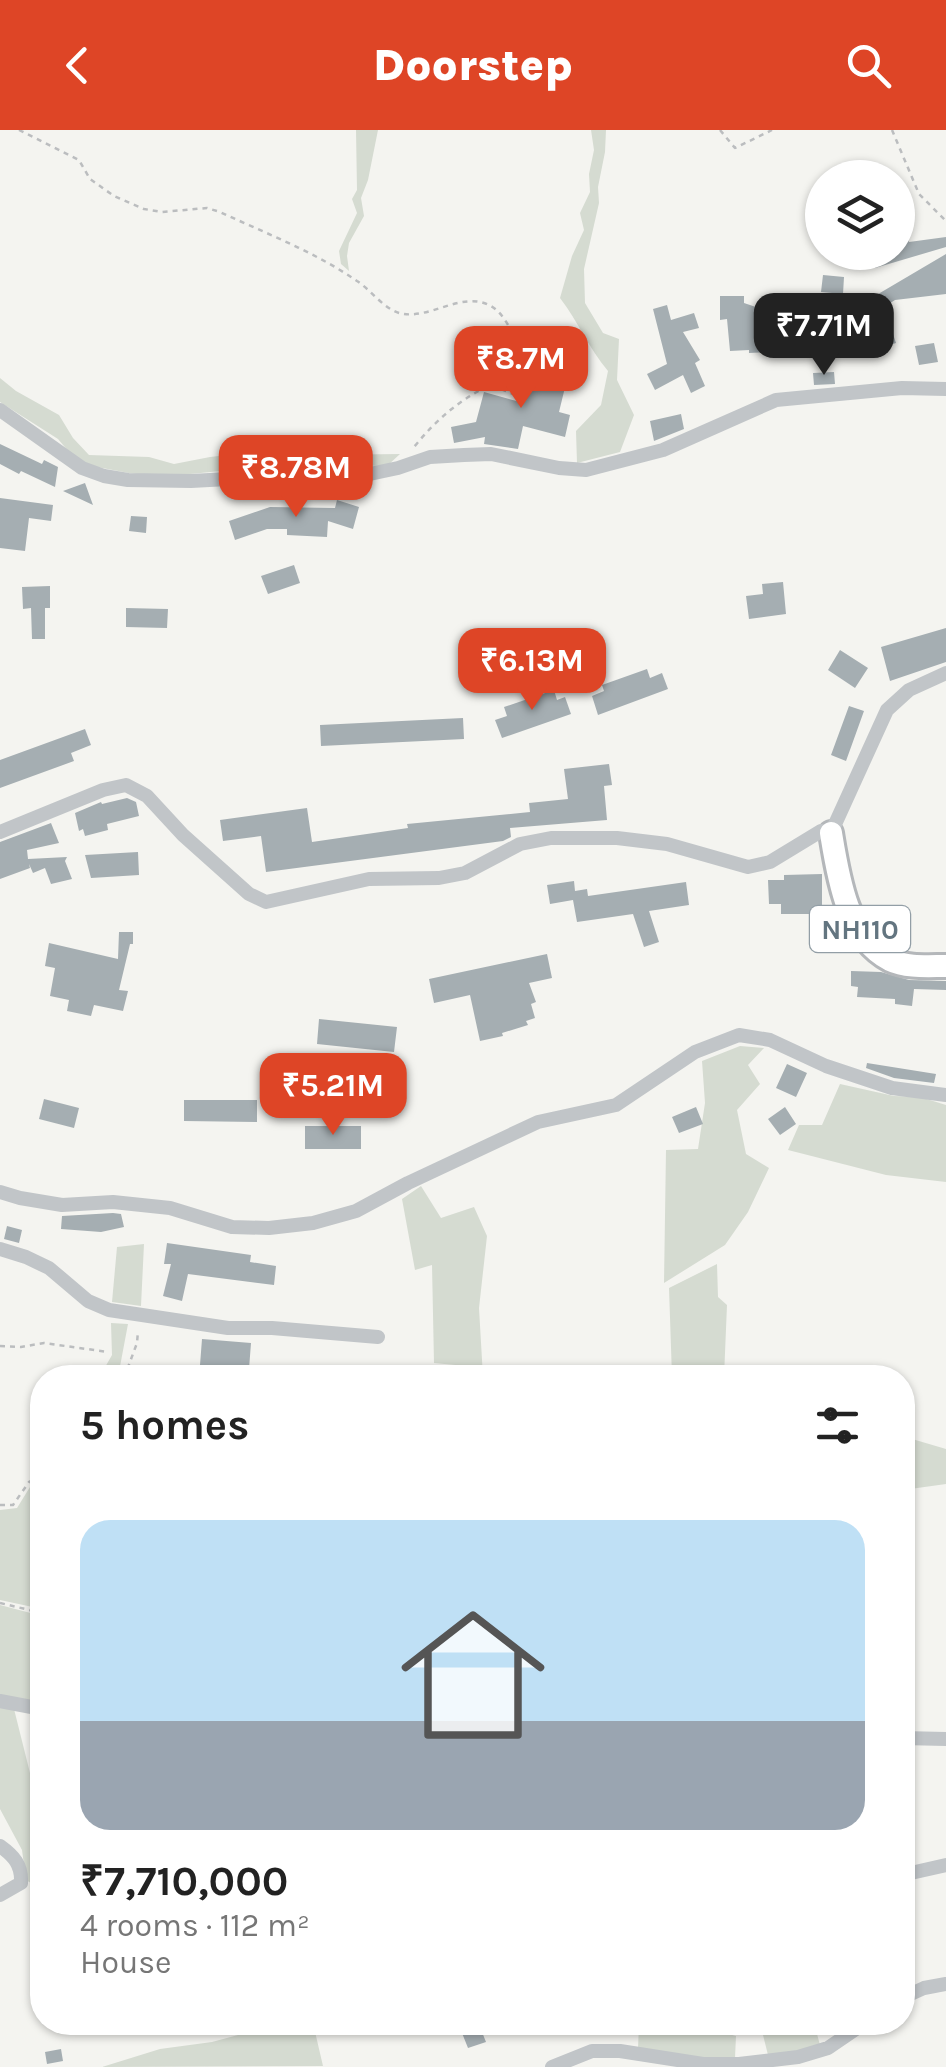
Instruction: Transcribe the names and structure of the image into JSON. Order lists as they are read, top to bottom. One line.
{"streets":{"highway":["NH110"]},"page":{"header":"Doorstep","price":["₹7.71M","₹8.7M","₹8.78M","₹6.13M","₹5.21M"],"heading":"5 homes","list":[{"name":"₹7,710,000","note":"4 rooms · 112 m² · House"}]}}
